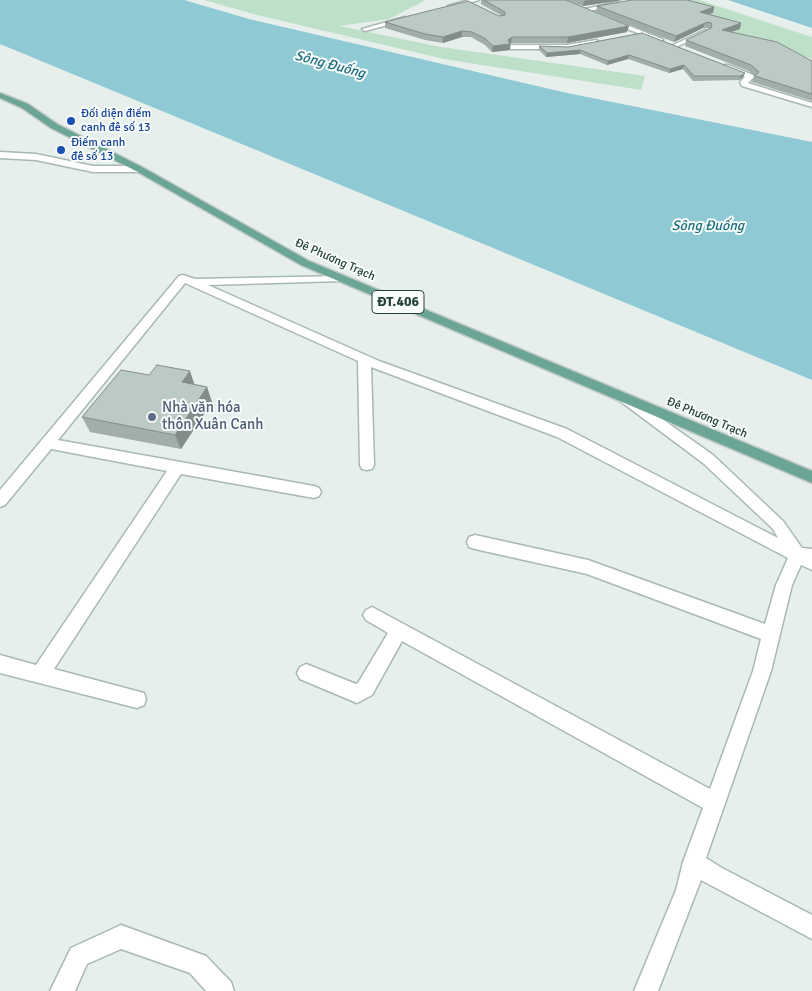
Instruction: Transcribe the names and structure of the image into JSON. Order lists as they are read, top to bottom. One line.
{"streets":{"main road":["Đê Phương Trạch","ĐT.406"]},"water":["Sông Đuống"],"places":["Đối diện điếm canh đê số 13","Điếm canh đê số 13","Nhà văn hóa thôn Xuân Canh"]}
